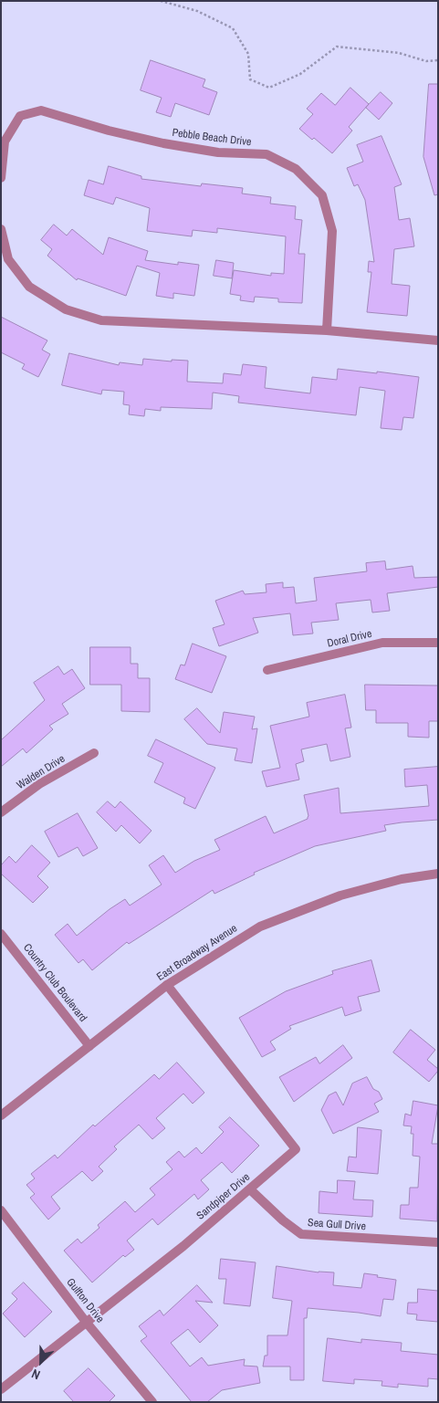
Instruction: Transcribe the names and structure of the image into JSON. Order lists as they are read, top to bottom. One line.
{"streets":{"street":["Pebble Beach Drive","Doral Drive","Walden Drive","East Broadway Avenue","Country Club Boulevard","Sandpiper Drive","Sea Gull Drive","Gulfton Drive"]},"crossings":[["East Broadway Avenue","Country Club Boulevard"],["East Broadway Avenue","Sandpiper Drive"],["Sandpiper Drive","Sea Gull Drive"],["Sandpiper Drive","Gulfton Drive"]],"north":"bottom left"}
